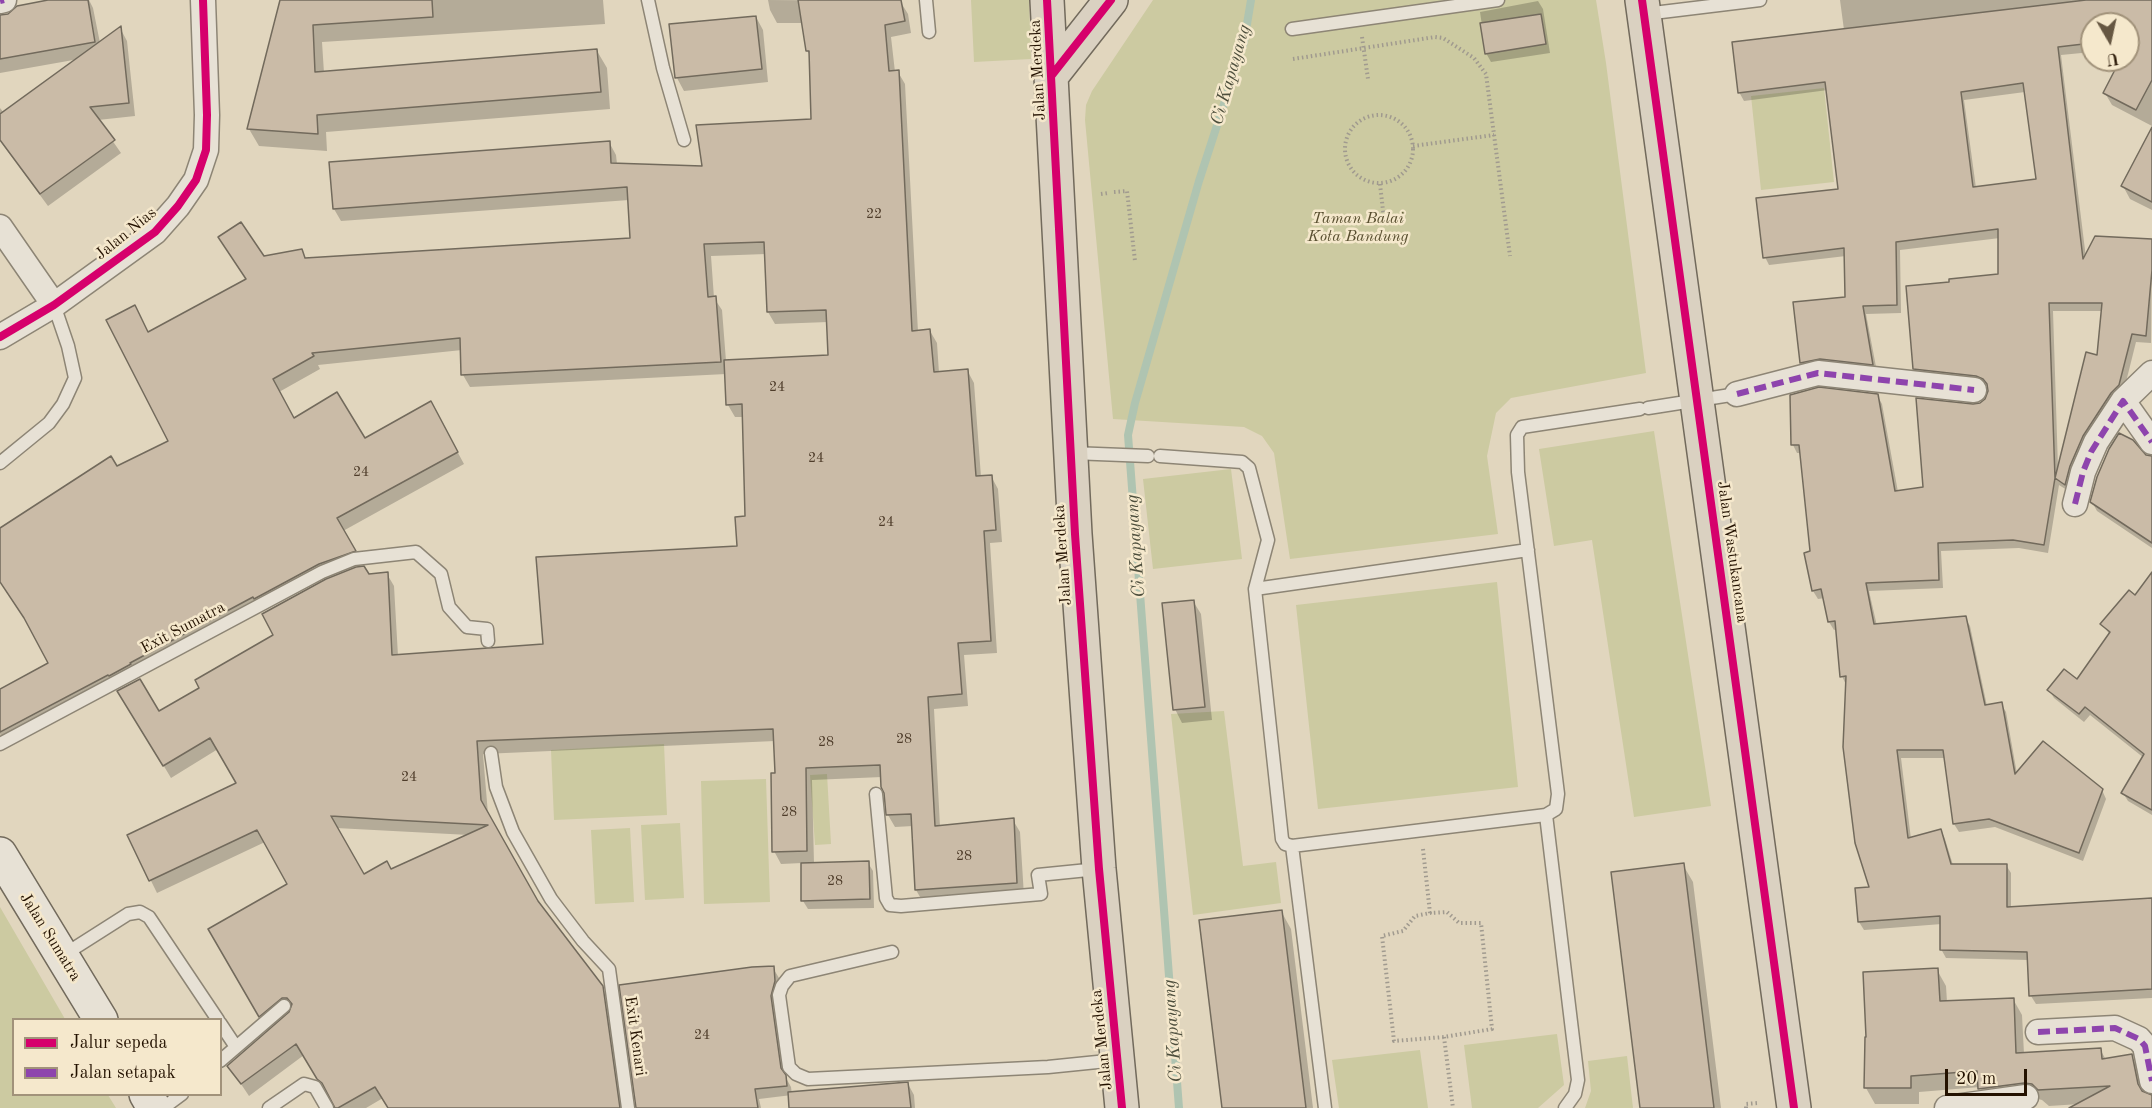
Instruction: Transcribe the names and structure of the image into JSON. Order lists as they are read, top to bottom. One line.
{"streets":{"main road":["Jalan Merdeka","Jalan Wastukancana"],"street":["Jalan Nias","Jalan Sumatra"],"lane":["Exit Sumatra","Exit Kenari"]},"water":["Ci Kapayang"],"parks":["Taman Balai Kota Bandung"],"house_numbers":["22","24","24","24","24","28","28","24","28","28","28","24"],"legend":["Jalur sepeda","Jalan setapak"],"scale_bar":"20 m","north":"bottom"}
